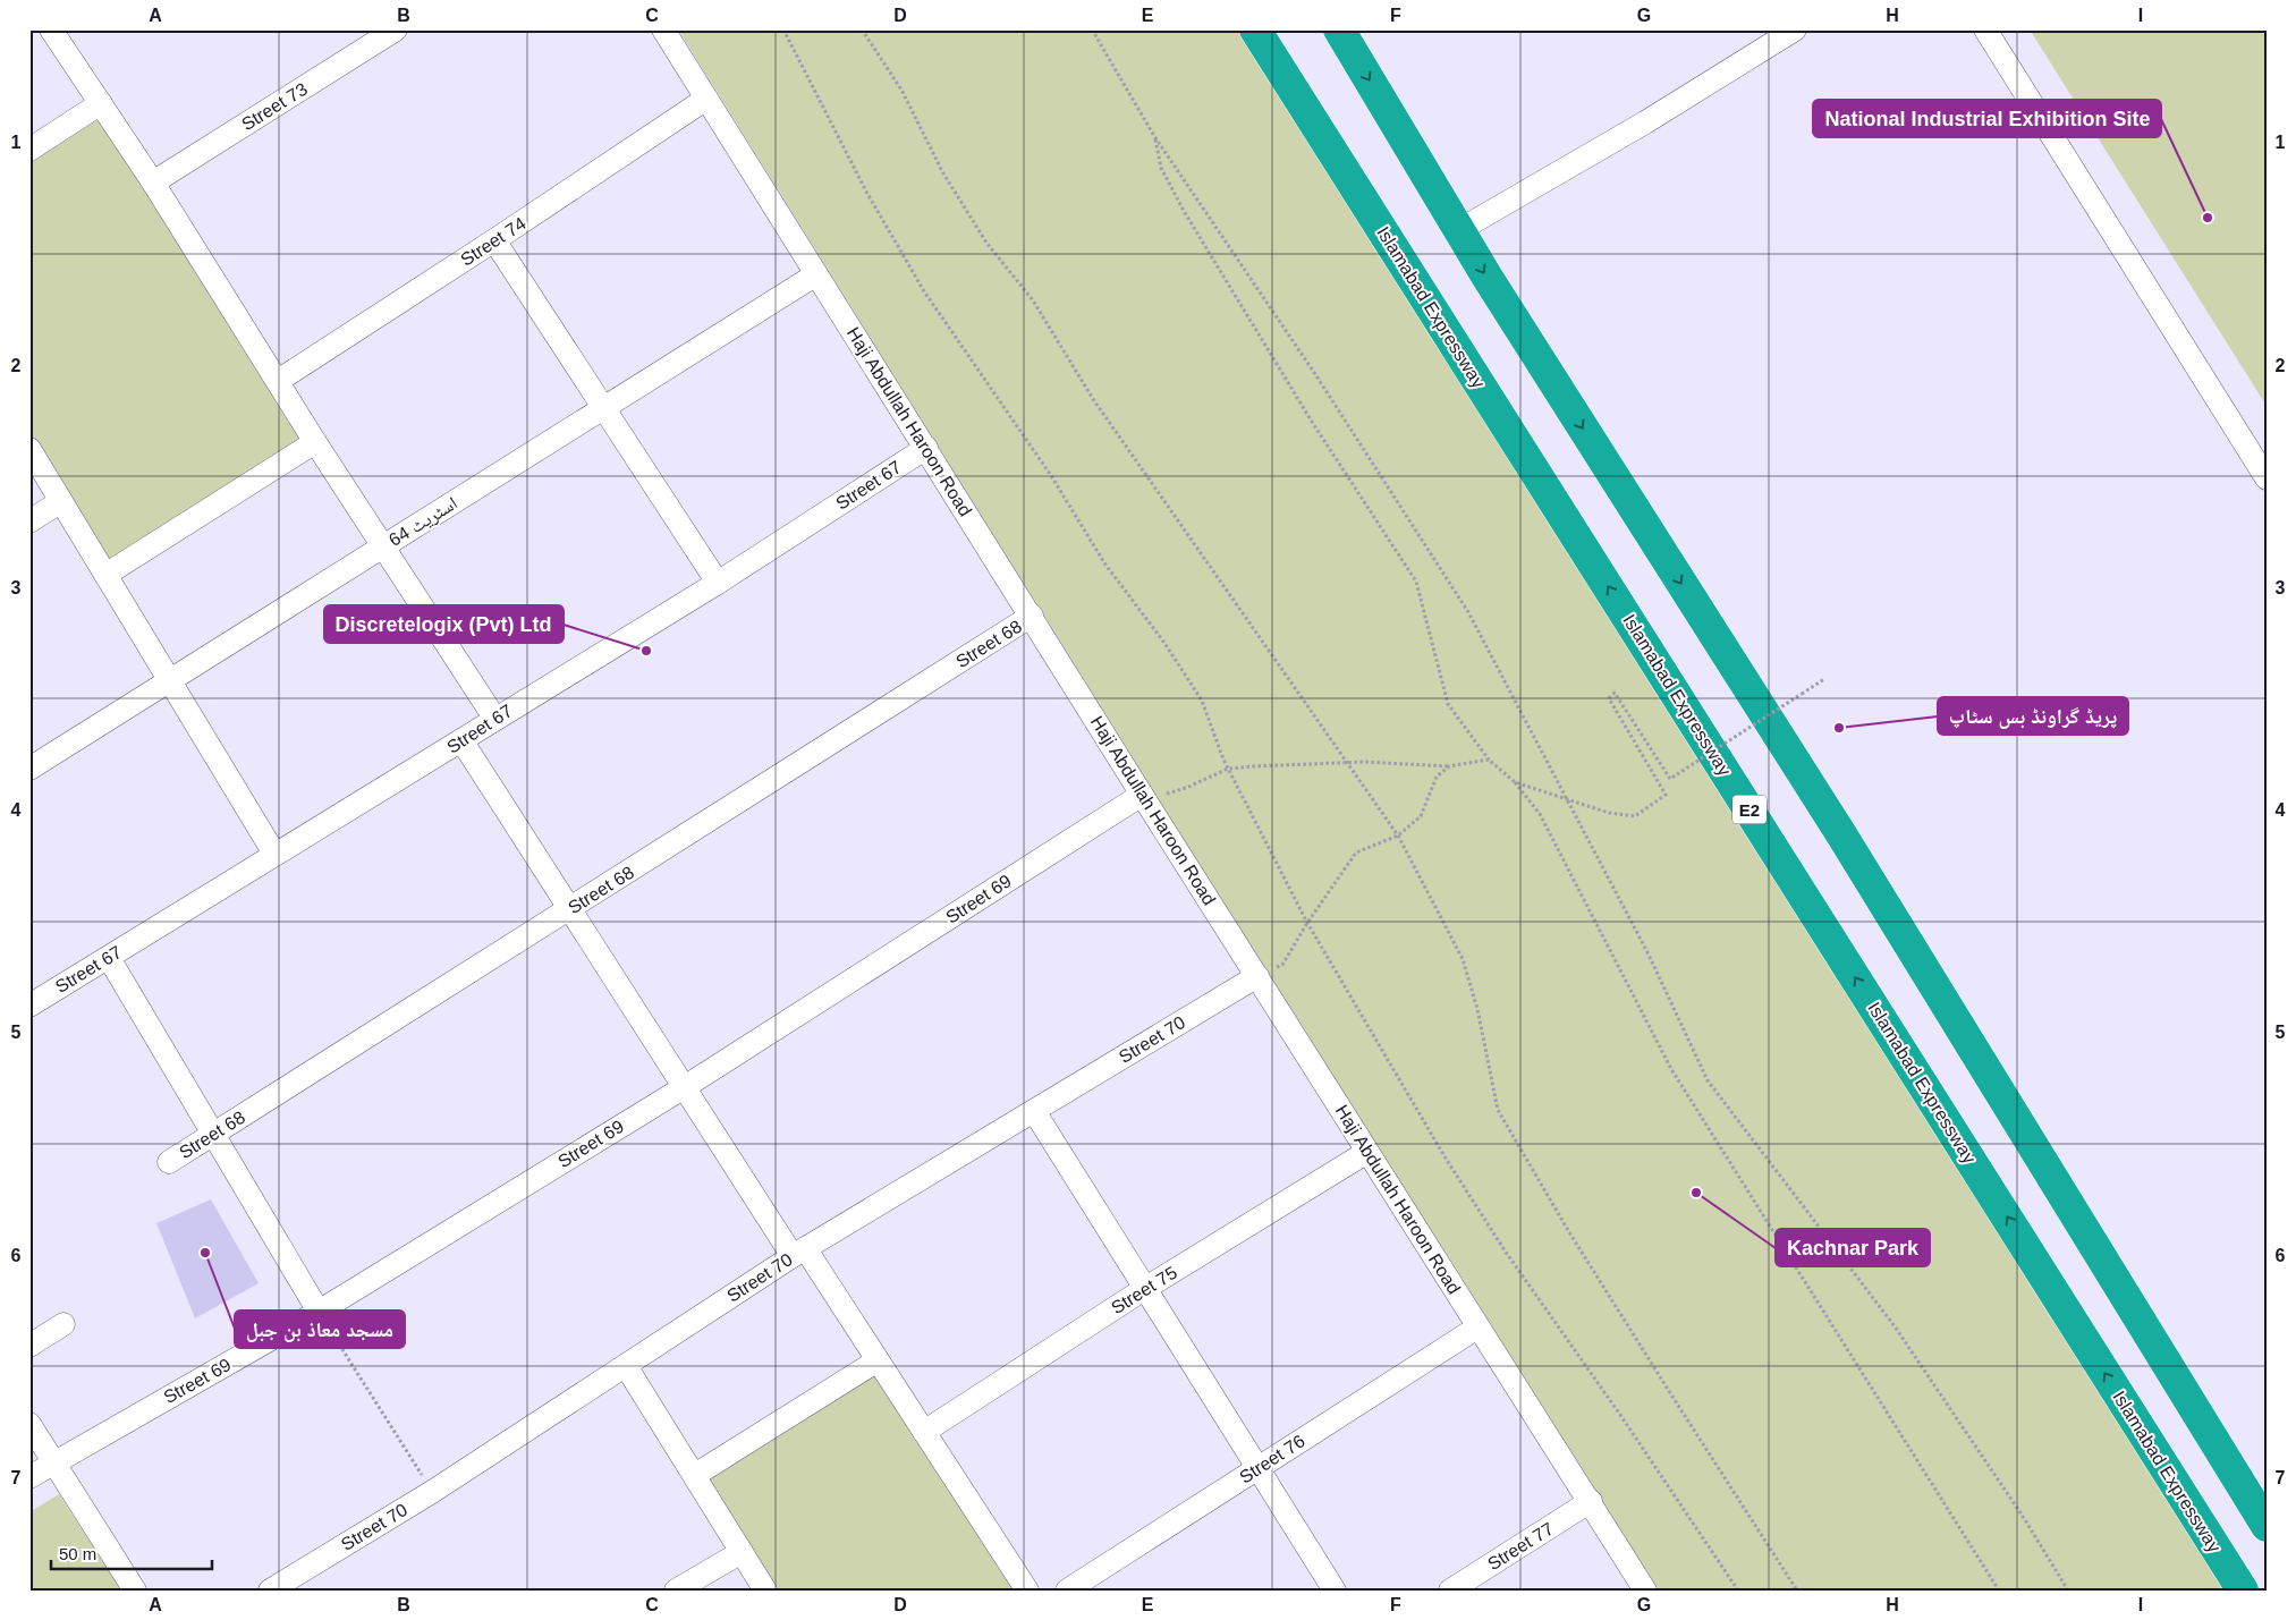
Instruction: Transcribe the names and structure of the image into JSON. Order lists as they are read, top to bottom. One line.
{"streets":{"highway":["Islamabad Expressway","E2"],"street":["Street 73","Street 74","Haji Abdullah Haroon Road","Street 67","اسٹریٹ 64","Street 68","Street 69","Street 70","Street 75","Street 76","Street 77"]},"crossings":[["Street 74","Haji Abdullah Haroon Road"],["Haji Abdullah Haroon Road","Street 67"],["Haji Abdullah Haroon Road","اسٹریٹ 64"],["Haji Abdullah Haroon Road","Street 68"],["Haji Abdullah Haroon Road","Street 69"],["Haji Abdullah Haroon Road","Street 70"],["Haji Abdullah Haroon Road","Street 75"],["Haji Abdullah Haroon Road","Street 76"],["Haji Abdullah Haroon Road","Street 77"]],"places":["National Industrial Exhibition Site","Discretelogix (Pvt) Ltd","پریڈ گراونڈ بس سٹاپ","Kachnar Park","مسجد معاذ بن جبل"],"scale_bar":"50 m","grid":{"columns":["A","B","C","D","E","F","G","H","I"],"rows":["1","2","3","4","5","6","7"]}}
